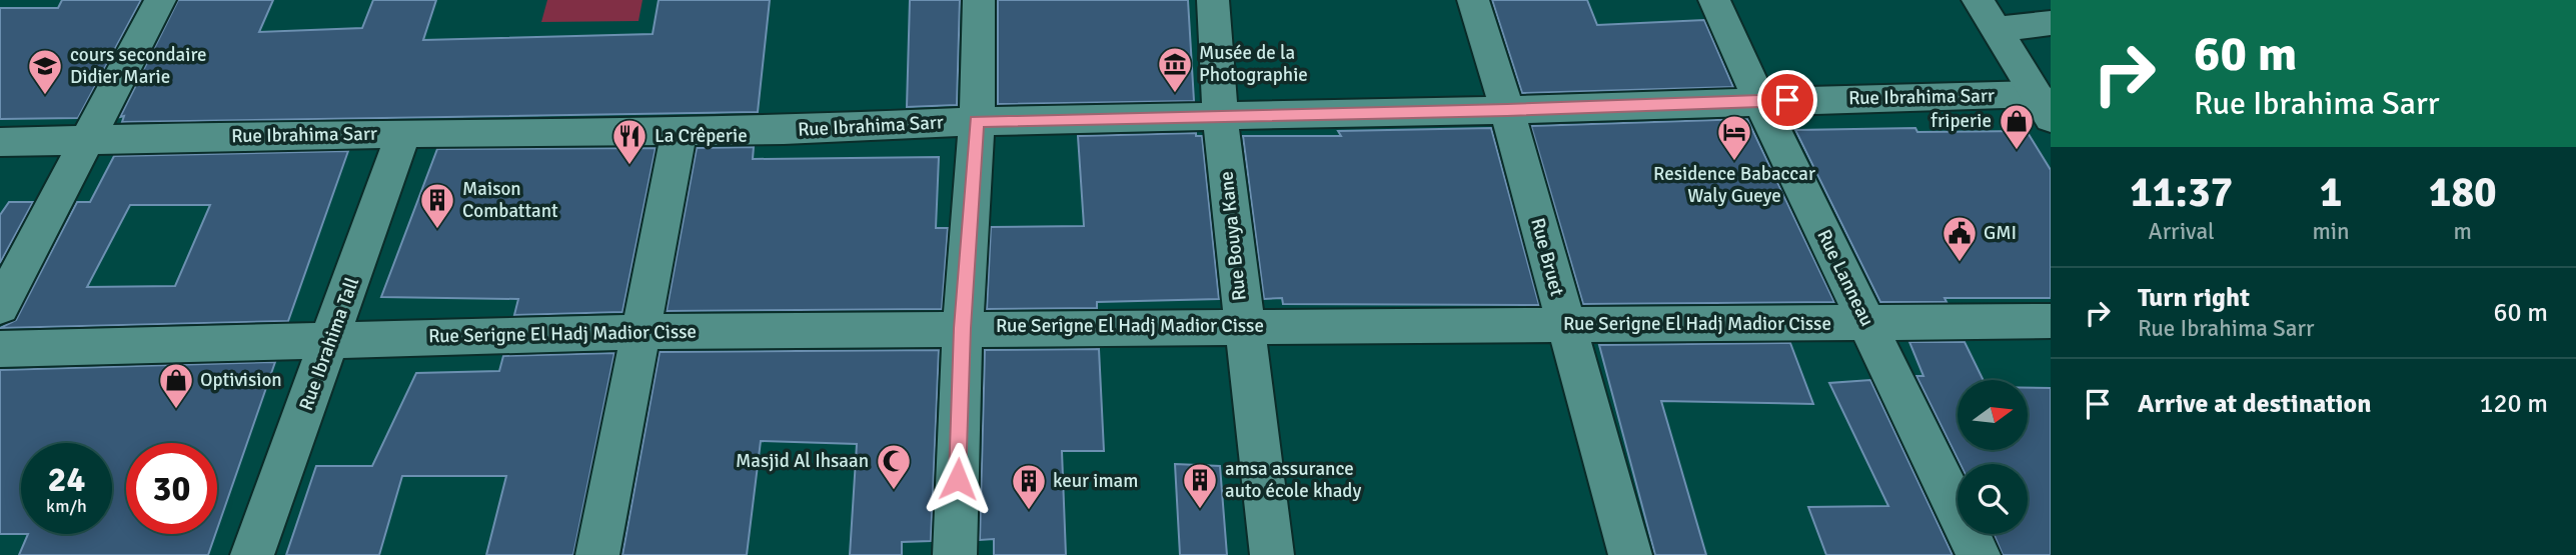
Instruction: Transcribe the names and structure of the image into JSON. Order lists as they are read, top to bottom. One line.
{"streets":{"street":["Rue Ibrahima Sarr","Rue Bouya Kane","Rue Bruet","Rue Lanneau","Rue Serigne El Hadj Madior Cisse","Rue Ibrahima Tall"]},"crossings":[["Rue Ibrahima Sarr","Rue Bouya Kane"],["Rue Ibrahima Sarr","Rue Bruet"],["Rue Ibrahima Sarr","Rue Lanneau"],["Rue Ibrahima Sarr","Rue Ibrahima Tall"],["Rue Bouya Kane","Rue Serigne El Hadj Madior Cisse"],["Rue Bruet","Rue Serigne El Hadj Madior Cisse"],["Rue Lanneau","Rue Serigne El Hadj Madior Cisse"],["Rue Serigne El Hadj Madior Cisse","Rue Ibrahima Tall"]],"places":{"museum":["Musée de la Photographie"],"school or university":["cours secondaire Didier Marie"],"shop":["friperie","Optivision"],"hotel":["Residence Babaccar Waly Gueye"],"restaurant":["La Crêperie"],"building":["Maison Combattant","amsa assurance auto école khady","keur imam"],"public building":["GMI"],"mosque":["Masjid Al Ihsaan"]},"north":"right","page":{"turn":["60 m","Rue Ibrahima Sarr"],"eta":["11:37","Arrival","1","min","180","m"],"list":[{"name":"Turn right","note":"Rue Ibrahima Sarr","value":"60 m"},{"name":"Arrive at destination","value":"120 m"}],"speed":"24 km/h","limit":"30"}}
